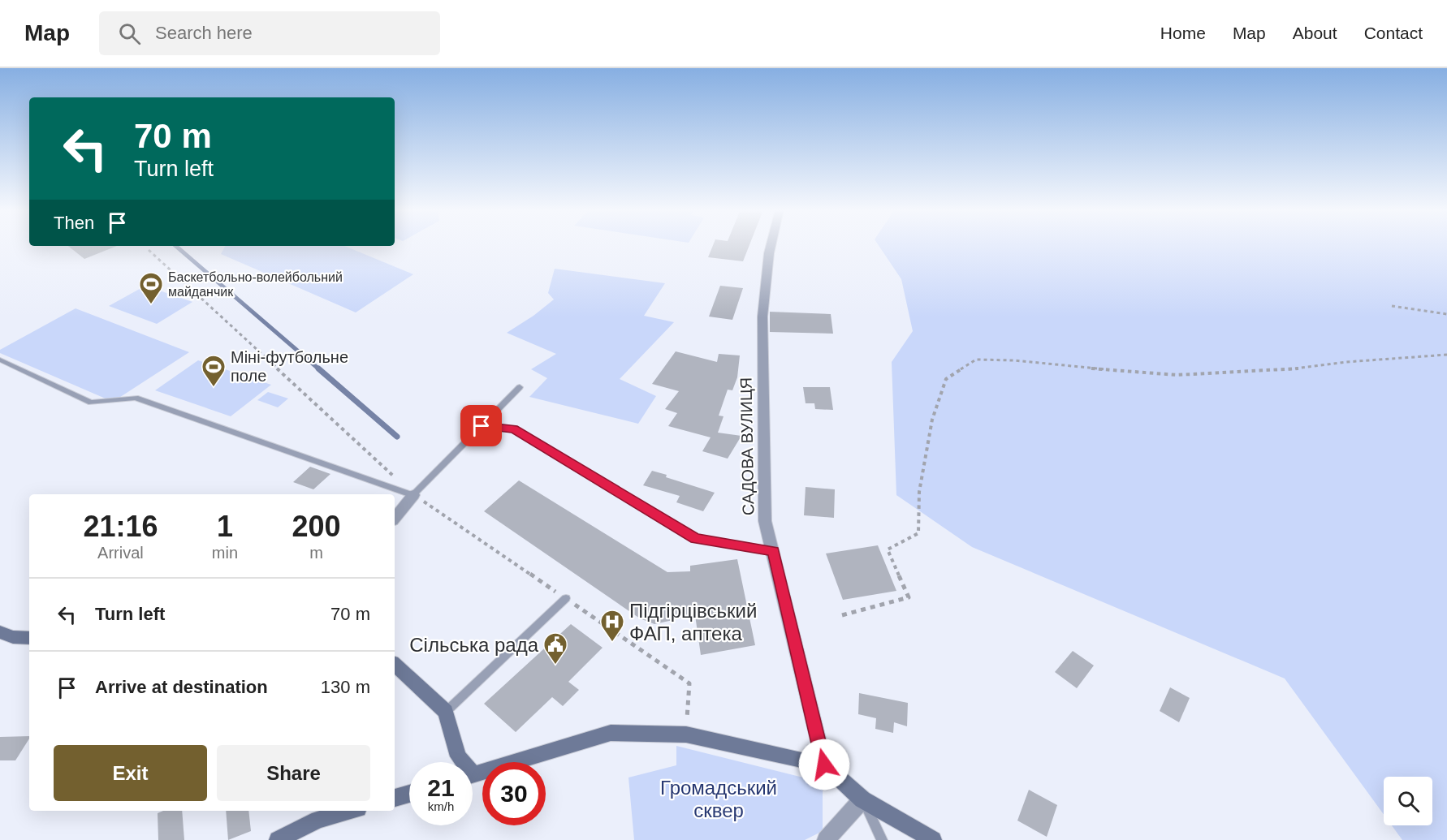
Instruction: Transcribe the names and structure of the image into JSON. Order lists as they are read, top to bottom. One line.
{"streets":{"street":["САДОВА ВУЛИЦЯ"]},"parks":["Громадський сквер"],"places":{"sports":["Баскетбольно-волейбольний майданчик","Міні-футбольне поле"],"hospital":["Підгірцівський ФАП, аптека"],"public building":["Сільська рада"]},"page":{"header":"Map","search":"Search here","nav":["Home","Map","About","Contact"],"turn":["70 m","Turn left"],"then":"Then","eta":["21:16","Arrival","1","min","200","m"],"list":[{"name":"Turn left","value":"70 m"},{"name":"Arrive at destination","value":"130 m"}],"buttons":["Exit","Share"],"speed":"21 km/h","limit":"30"}}
